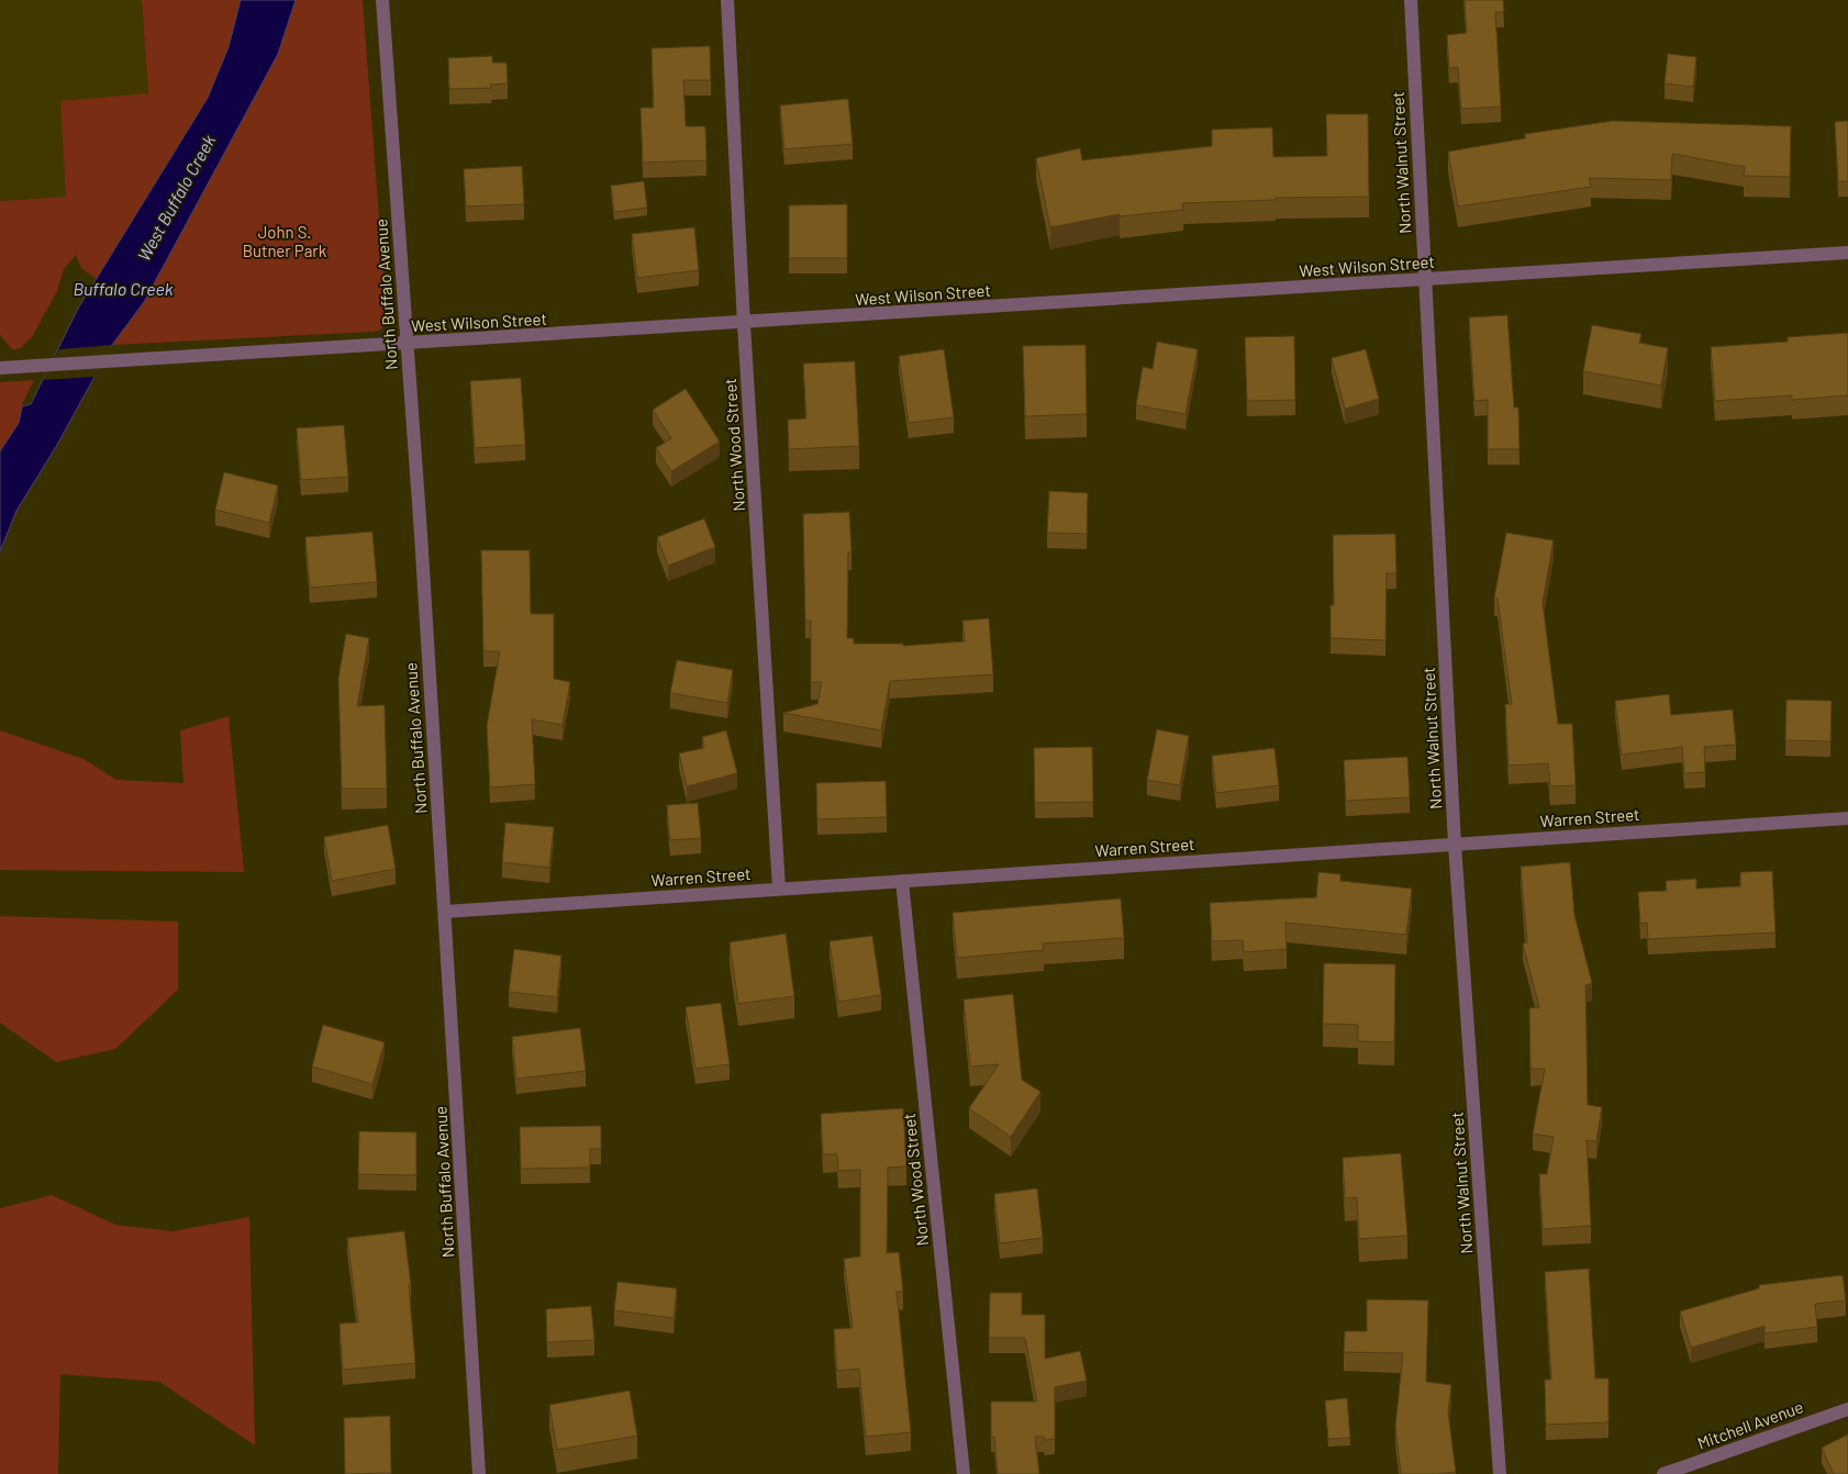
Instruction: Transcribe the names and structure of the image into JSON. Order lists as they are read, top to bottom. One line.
{"streets":{"street":["North Walnut Street","West Wilson Street","North Buffalo Avenue","North Wood Street","Warren Street","Mitchell Avenue"]},"crossings":[["North Walnut Street","West Wilson Street"],["North Walnut Street","Warren Street"],["West Wilson Street","North Buffalo Avenue"],["West Wilson Street","North Wood Street"],["North Buffalo Avenue","Warren Street"],["North Wood Street","Warren Street"]],"water":["West Buffalo Creek","Buffalo Creek"],"parks":["John S. Butner Park"]}
